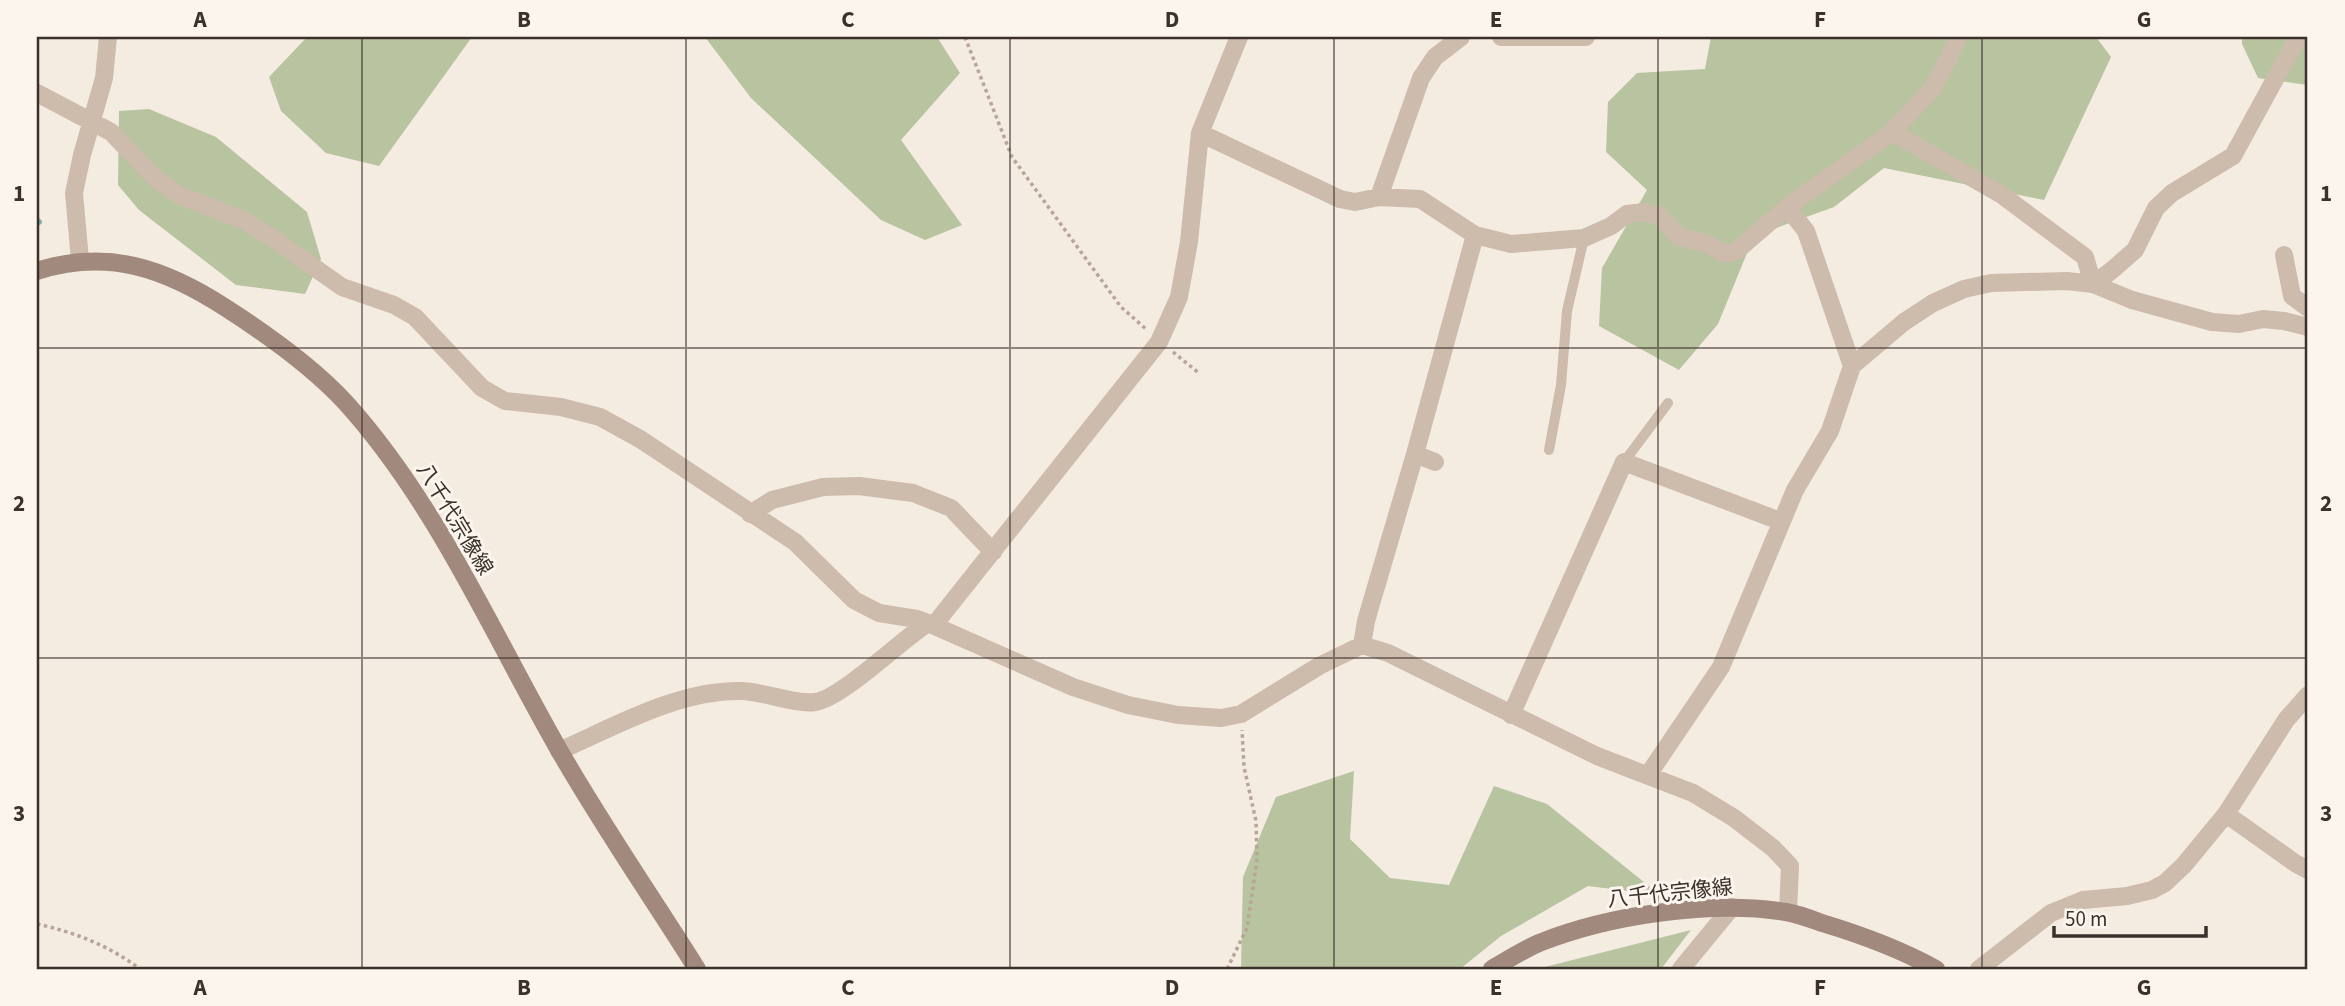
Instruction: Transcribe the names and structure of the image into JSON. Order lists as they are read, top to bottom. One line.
{"streets":{"main road":["八千代宗像線"]},"scale_bar":"50 m","grid":{"columns":["A","B","C","D","E","F","G"],"rows":["1","2","3"]}}
